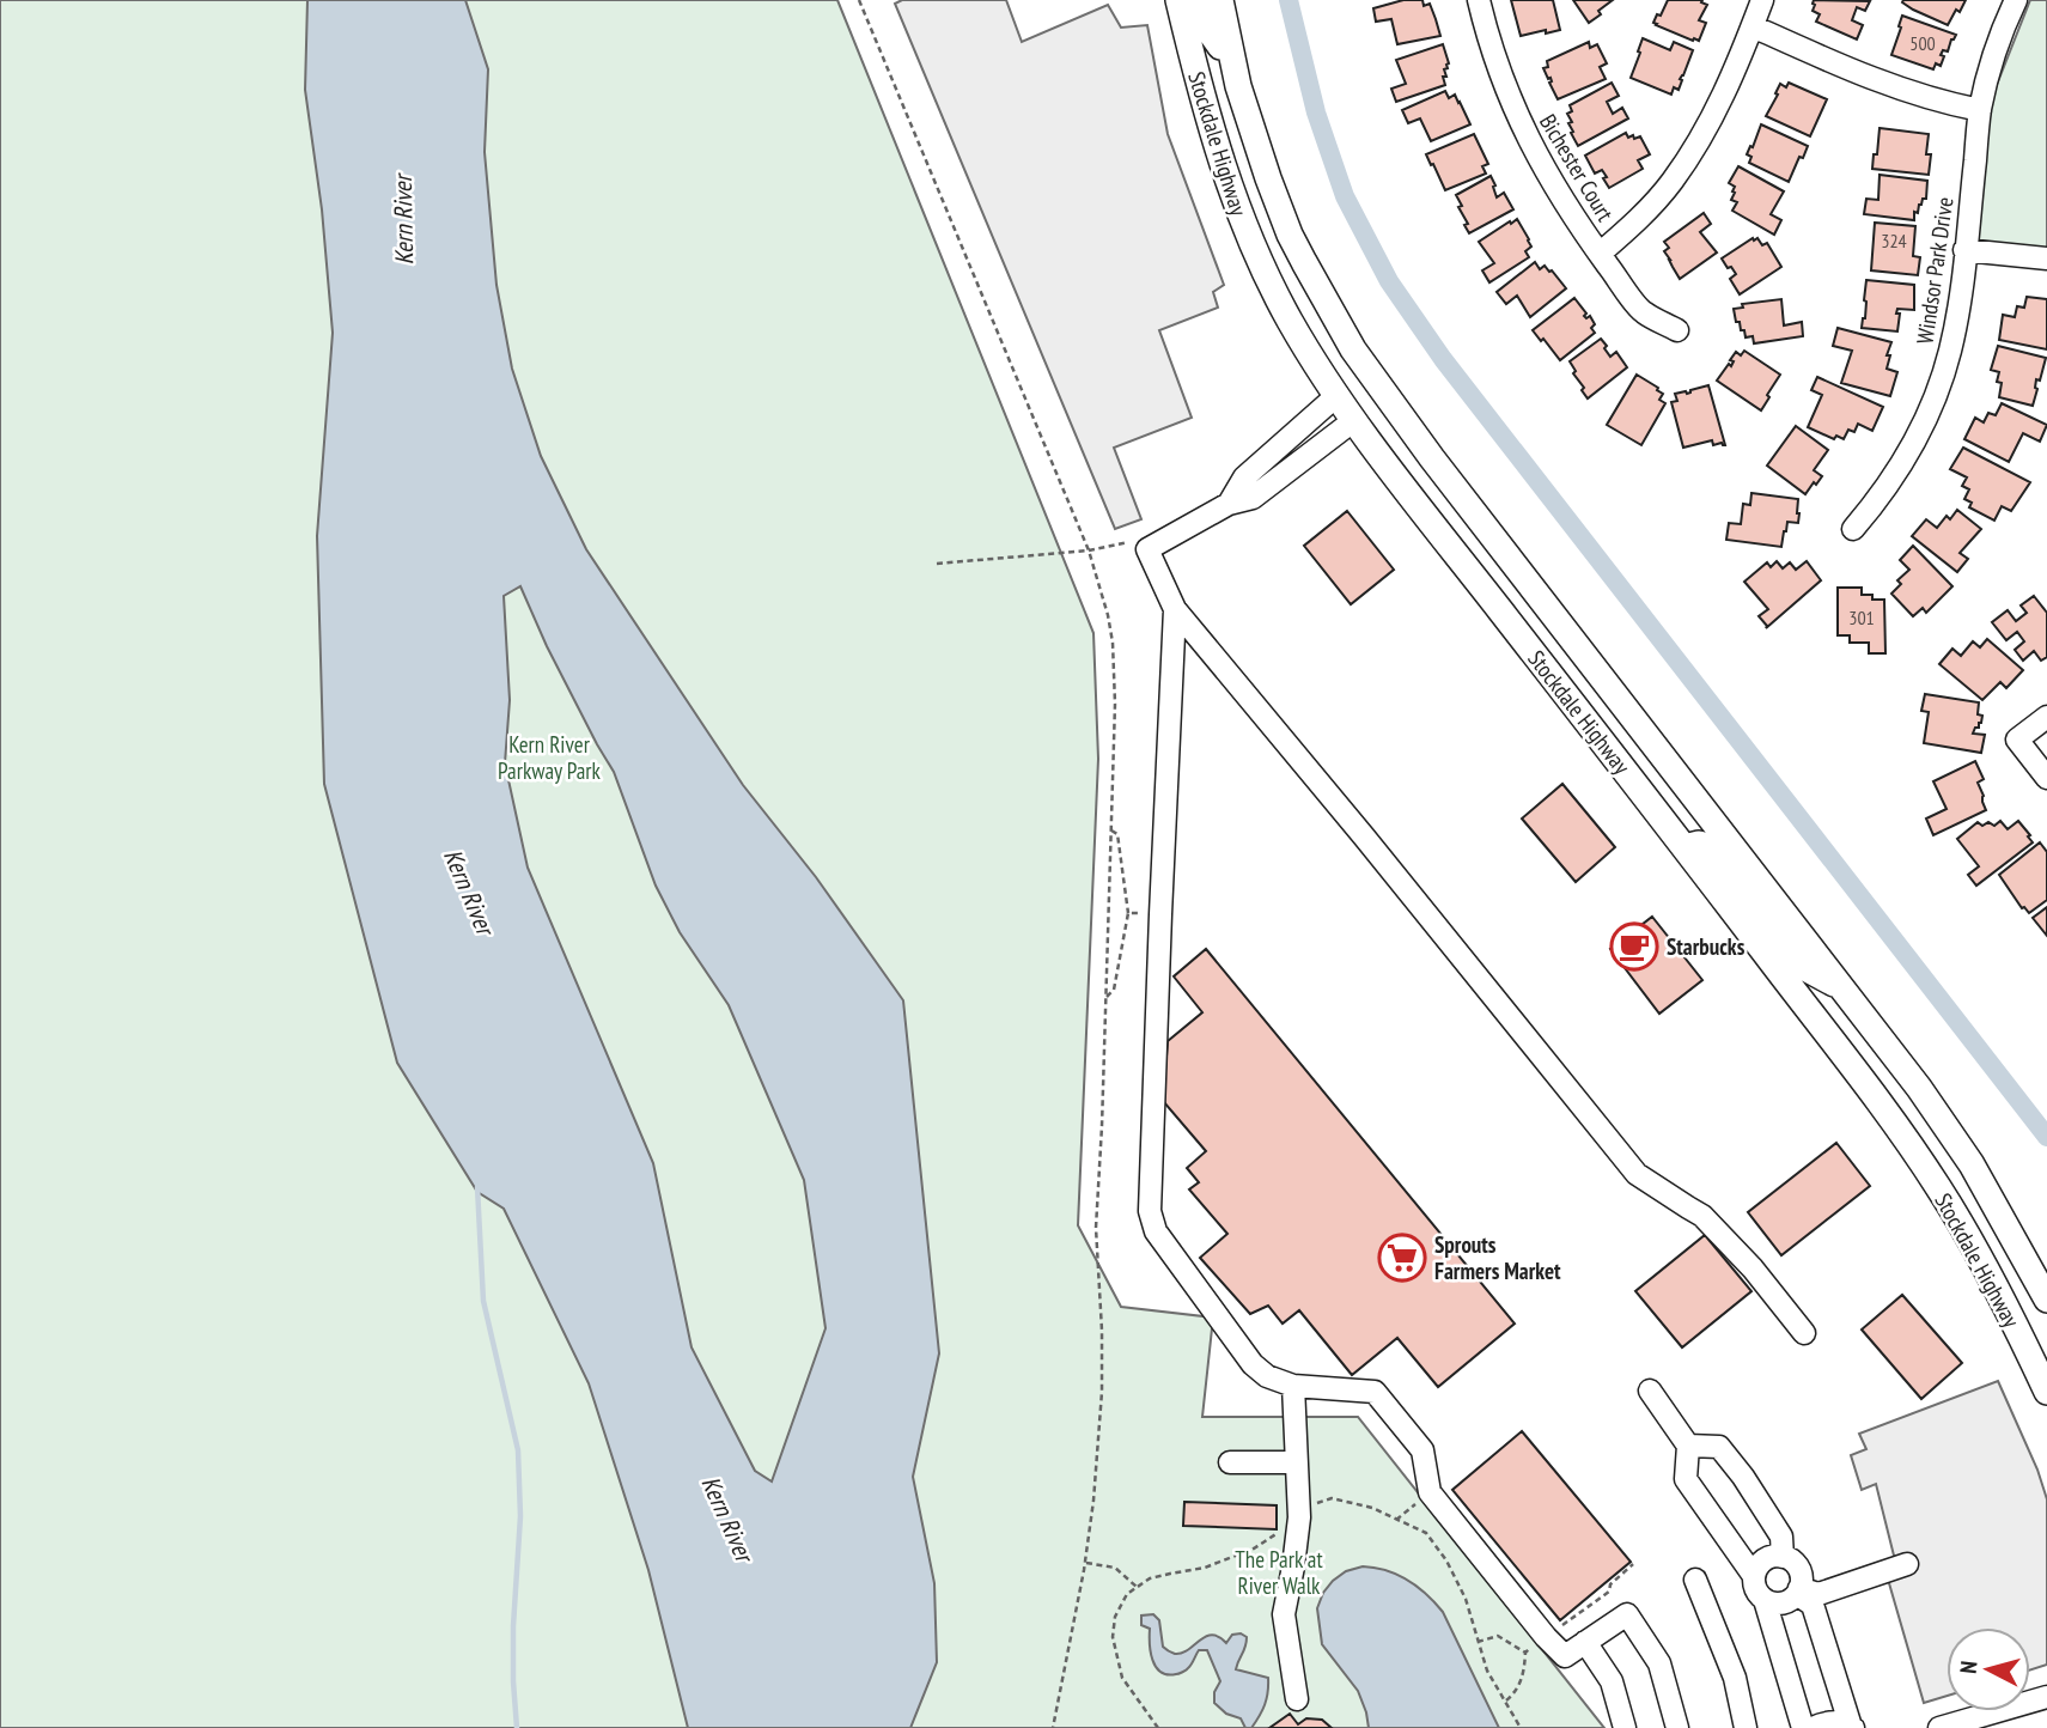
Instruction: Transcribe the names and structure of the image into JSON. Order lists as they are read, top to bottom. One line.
{"streets":{"main road":["Stockdale Highway"],"street":["Bichester Court","Windsor Park Drive"]},"water":["Kern River"],"parks":["Kern River Parkway Park","The Park at River Walk"],"places":{"cafe":["Starbucks"],"supermarket":["Sprouts Farmers Market"]},"house_numbers":["500","324","301"],"north":"left"}
